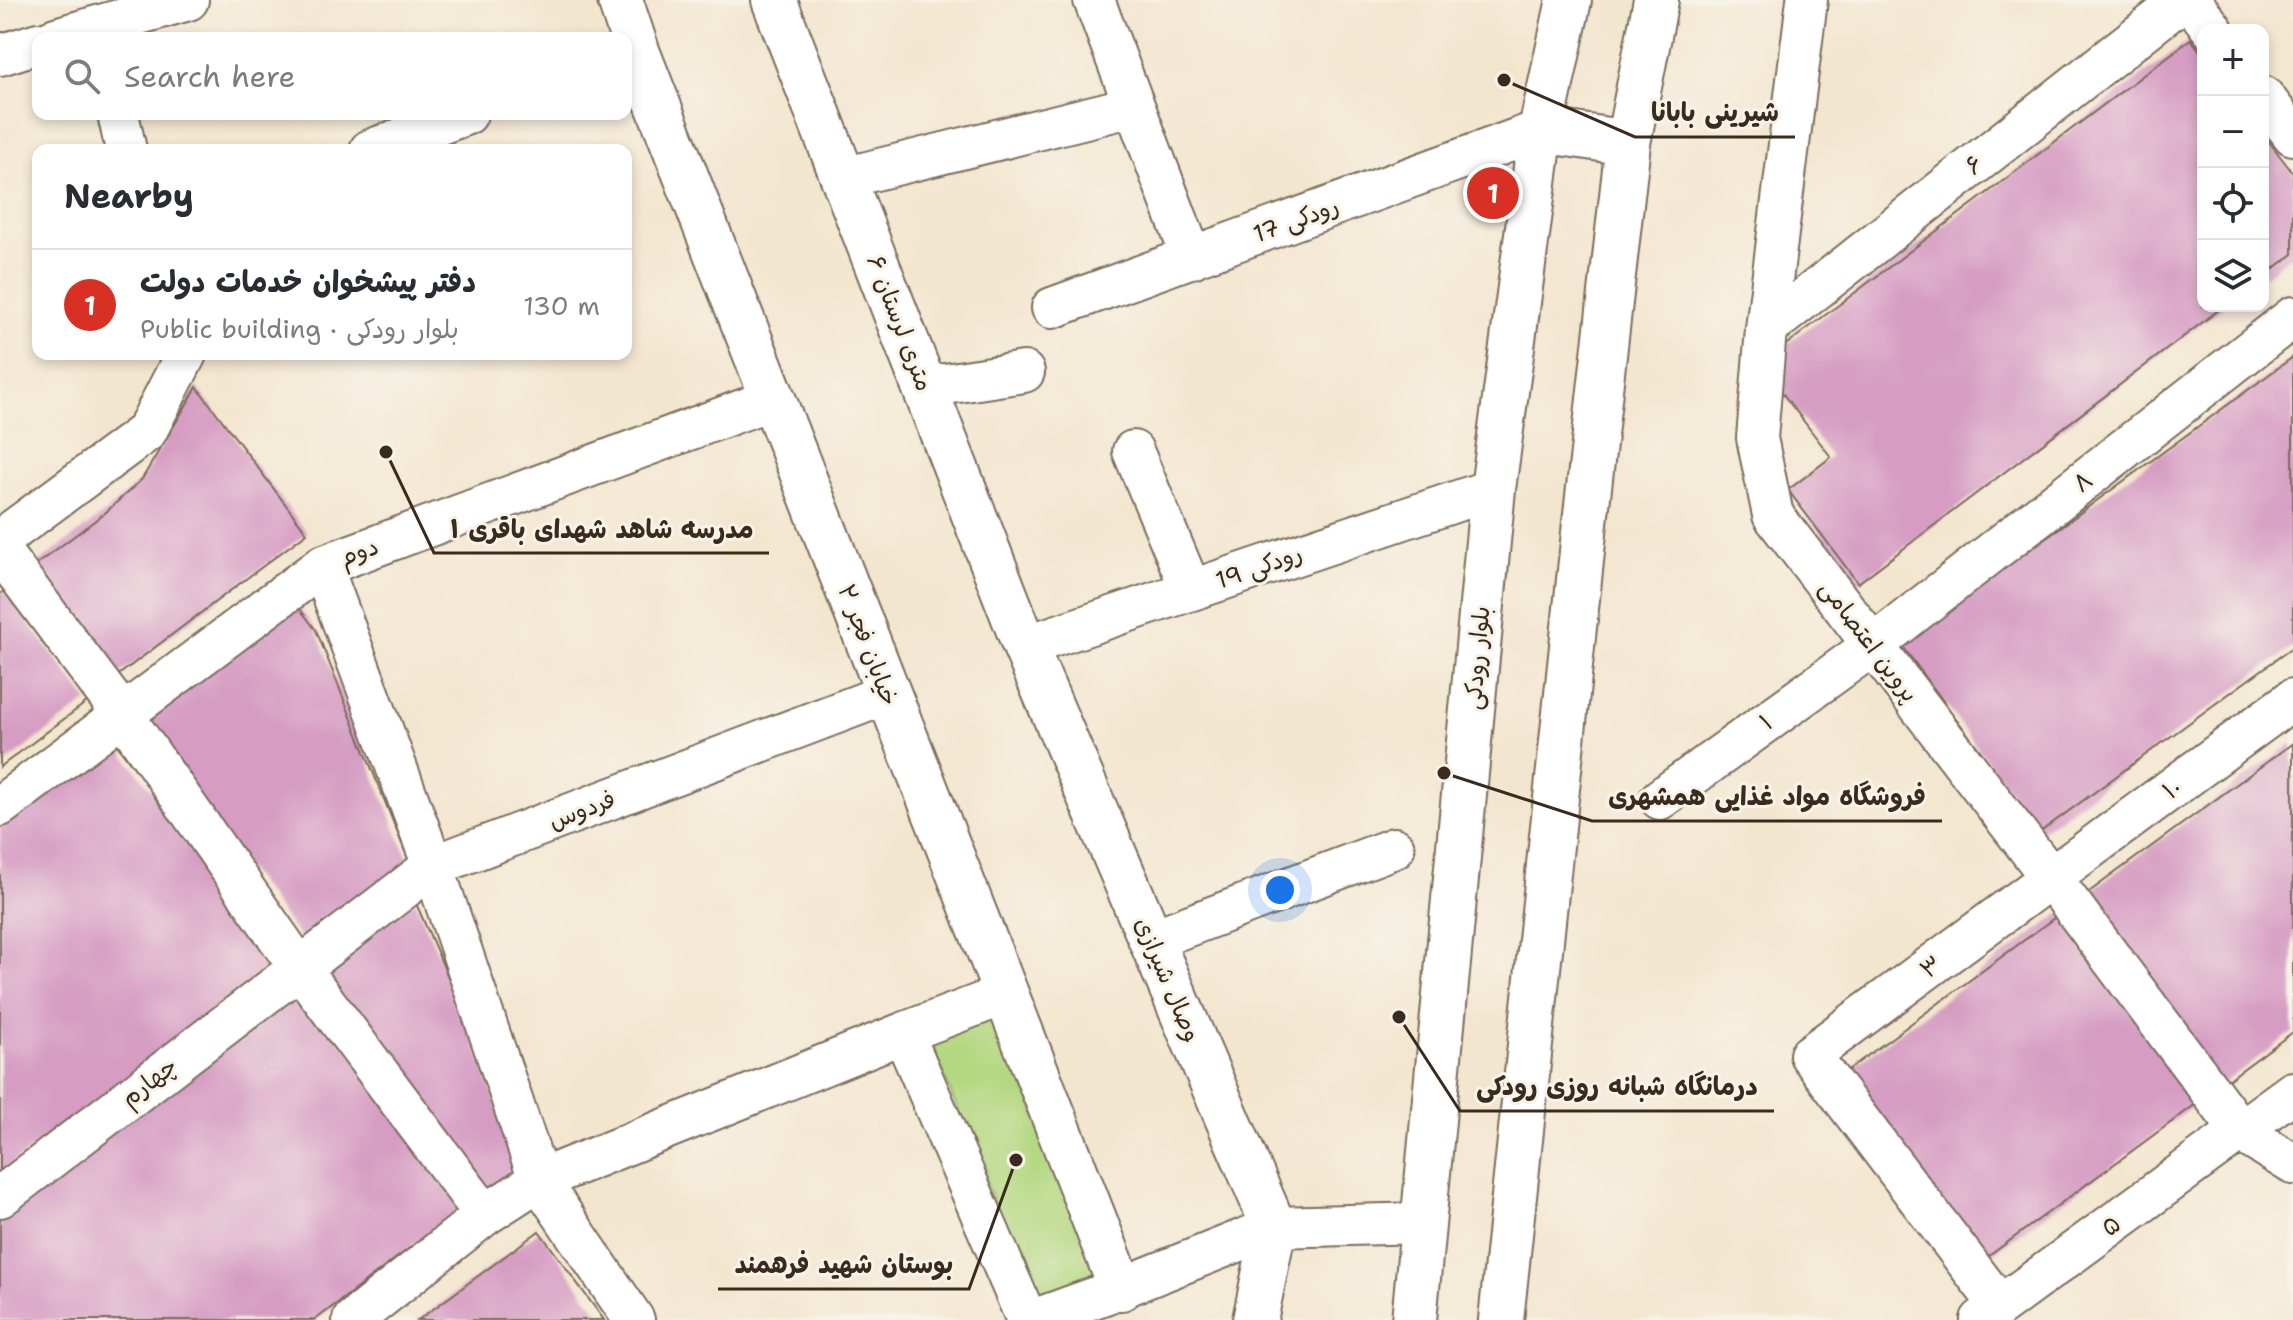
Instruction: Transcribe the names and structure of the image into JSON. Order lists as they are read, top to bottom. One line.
{"streets":{"street":["۶","رودکی 17","۶ متری لرستان","۸","دوم","رودکی 19","پروین اعتصامی","خیابان فجر ۲","بلوار رودکی","۱","۱۰","فردوس","۳","وصال شیرازی","چهارم","۵"]},"crossings":[["۶","پروین اعتصامی"],["رودکی 17","بلوار رودکی"],["۶ متری لرستان","رودکی 19"],["۶ متری لرستان","وصال شیرازی"],["۸","پروین اعتصامی"],["۸","۱"],["دوم","خیابان فجر ۲"],["رودکی 19","بلوار رودکی"],["رودکی 19","وصال شیرازی"],["پروین اعتصامی","۱"],["پروین اعتصامی","۱۰"],["پروین اعتصامی","۳"],["پروین اعتصامی","۵"],["خیابان فجر ۲","فردوس"],["۱۰","۳"],["فردوس","چهارم"],["۳","۵"]],"places":["شیرینی بابانا","مدرسه شاهد شهدای باقری ۱","فروشگاه مواد غذایی همشهری","درمانگاه شبانه روزی رودکی","بوستان شهید فرهمند"],"page":{"map_buttons":["+","−"],"search":"Search here","heading":"Nearby","pins":"1","list":[{"mark":"1","name":"دفتر پیشخوان خدمات دولت","note":"Public building · بلوار رودکی","value":"130 m"}]}}
